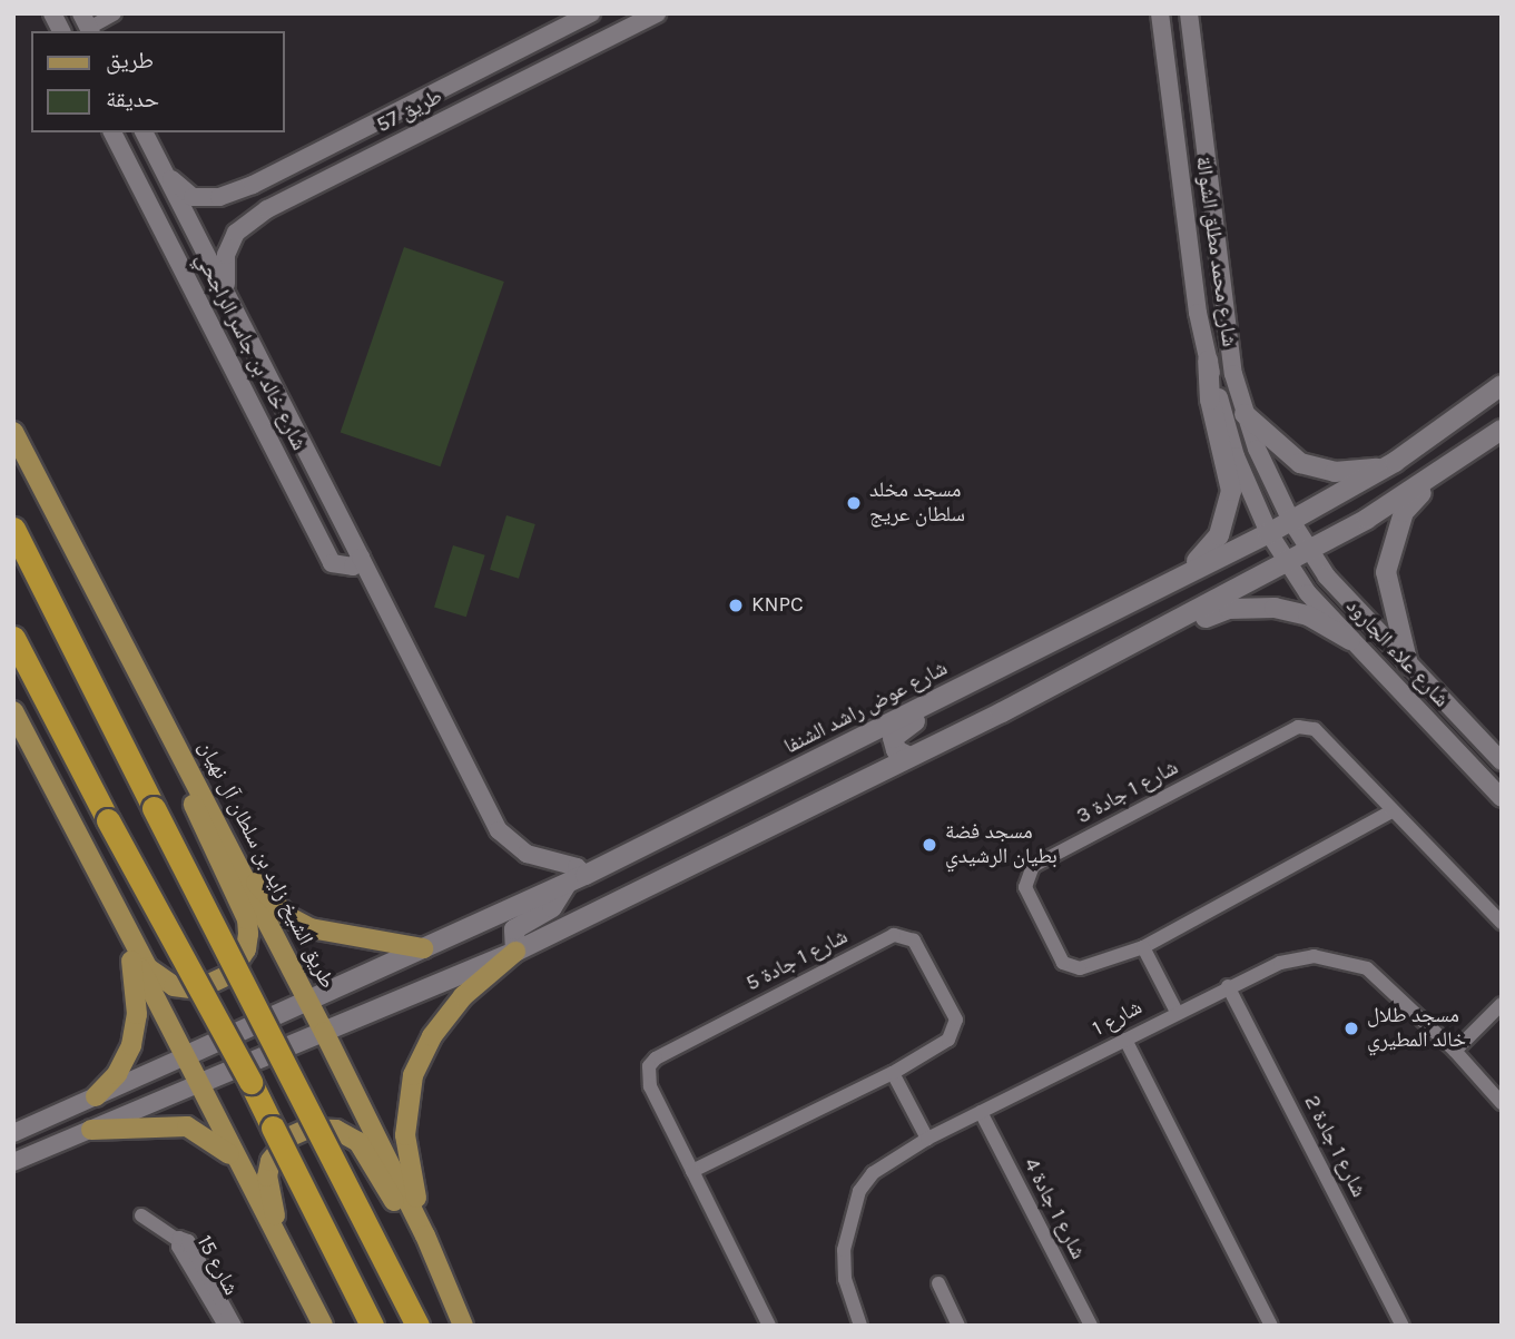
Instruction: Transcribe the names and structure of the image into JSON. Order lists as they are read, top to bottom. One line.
{"streets":{"main road":["شارع عوض راشد الشنفا","طريق الشيخ زايد بن سلطان آل نهيان"],"street":["طريق 57","شارع محمد مطلق الشوالة","شارع خالد بن جاسر الراجحي","شارع علاء الجارود","شارع 1 جادة 3","شارع 1 جادة 5","شارع 1","شارع 1 جادة 2","شارع 1 جادة 4","شارع 15"]},"crossings":[["طريق 57","شارع خالد بن جاسر الراجحي"],["شارع محمد مطلق الشوالة","شارع علاء الجارود"],["شارع محمد مطلق الشوالة","شارع عوض راشد الشنفا"],["شارع خالد بن جاسر الراجحي","شارع عوض راشد الشنفا"],["شارع علاء الجارود","شارع عوض راشد الشنفا"],["شارع عوض راشد الشنفا","طريق الشيخ زايد بن سلطان آل نهيان"],["شارع 1","شارع 1 جادة 2"],["شارع 1","شارع 1 جادة 4"]],"places":["مسجد مخلد سلطان عريج","KNPC","مسجد فضة بطيان الرشيدي","مسجد طلال خالد المطيري"],"legend":["طريق","حديقة"]}
